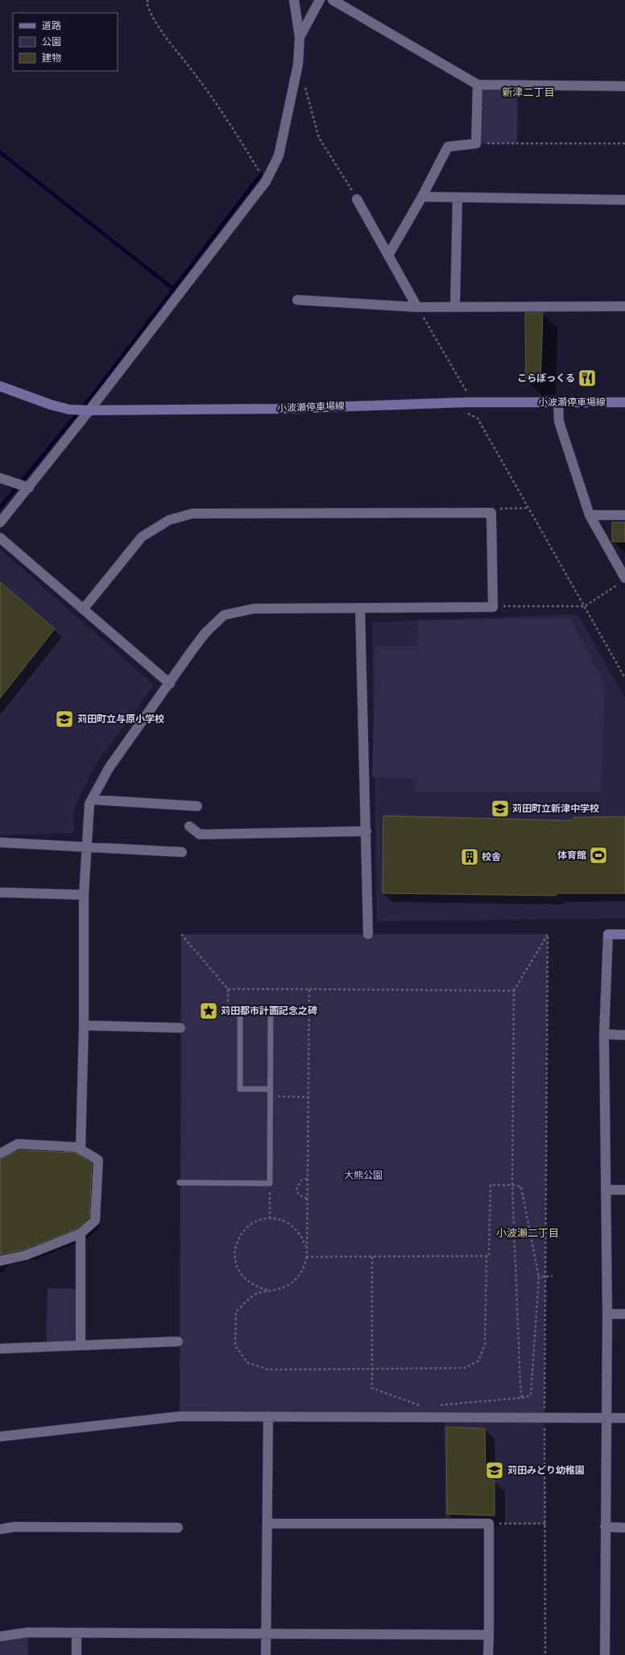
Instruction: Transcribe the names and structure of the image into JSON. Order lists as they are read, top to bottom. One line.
{"streets":{"main road":["小波瀬停車場線"]},"districts":["新津二丁目","小波瀬二丁目"],"parks":["大熊公園"],"places":{"restaurant":["こらぼっくる"],"school or university":["苅田町立与原小学校","苅田町立新津中学校","苅田みどり幼稚園"],"sports":["体育館"],"building":["校舎"],"place":["苅田都市計画記念之碑"]},"legend":["道路","公園","建物"]}
